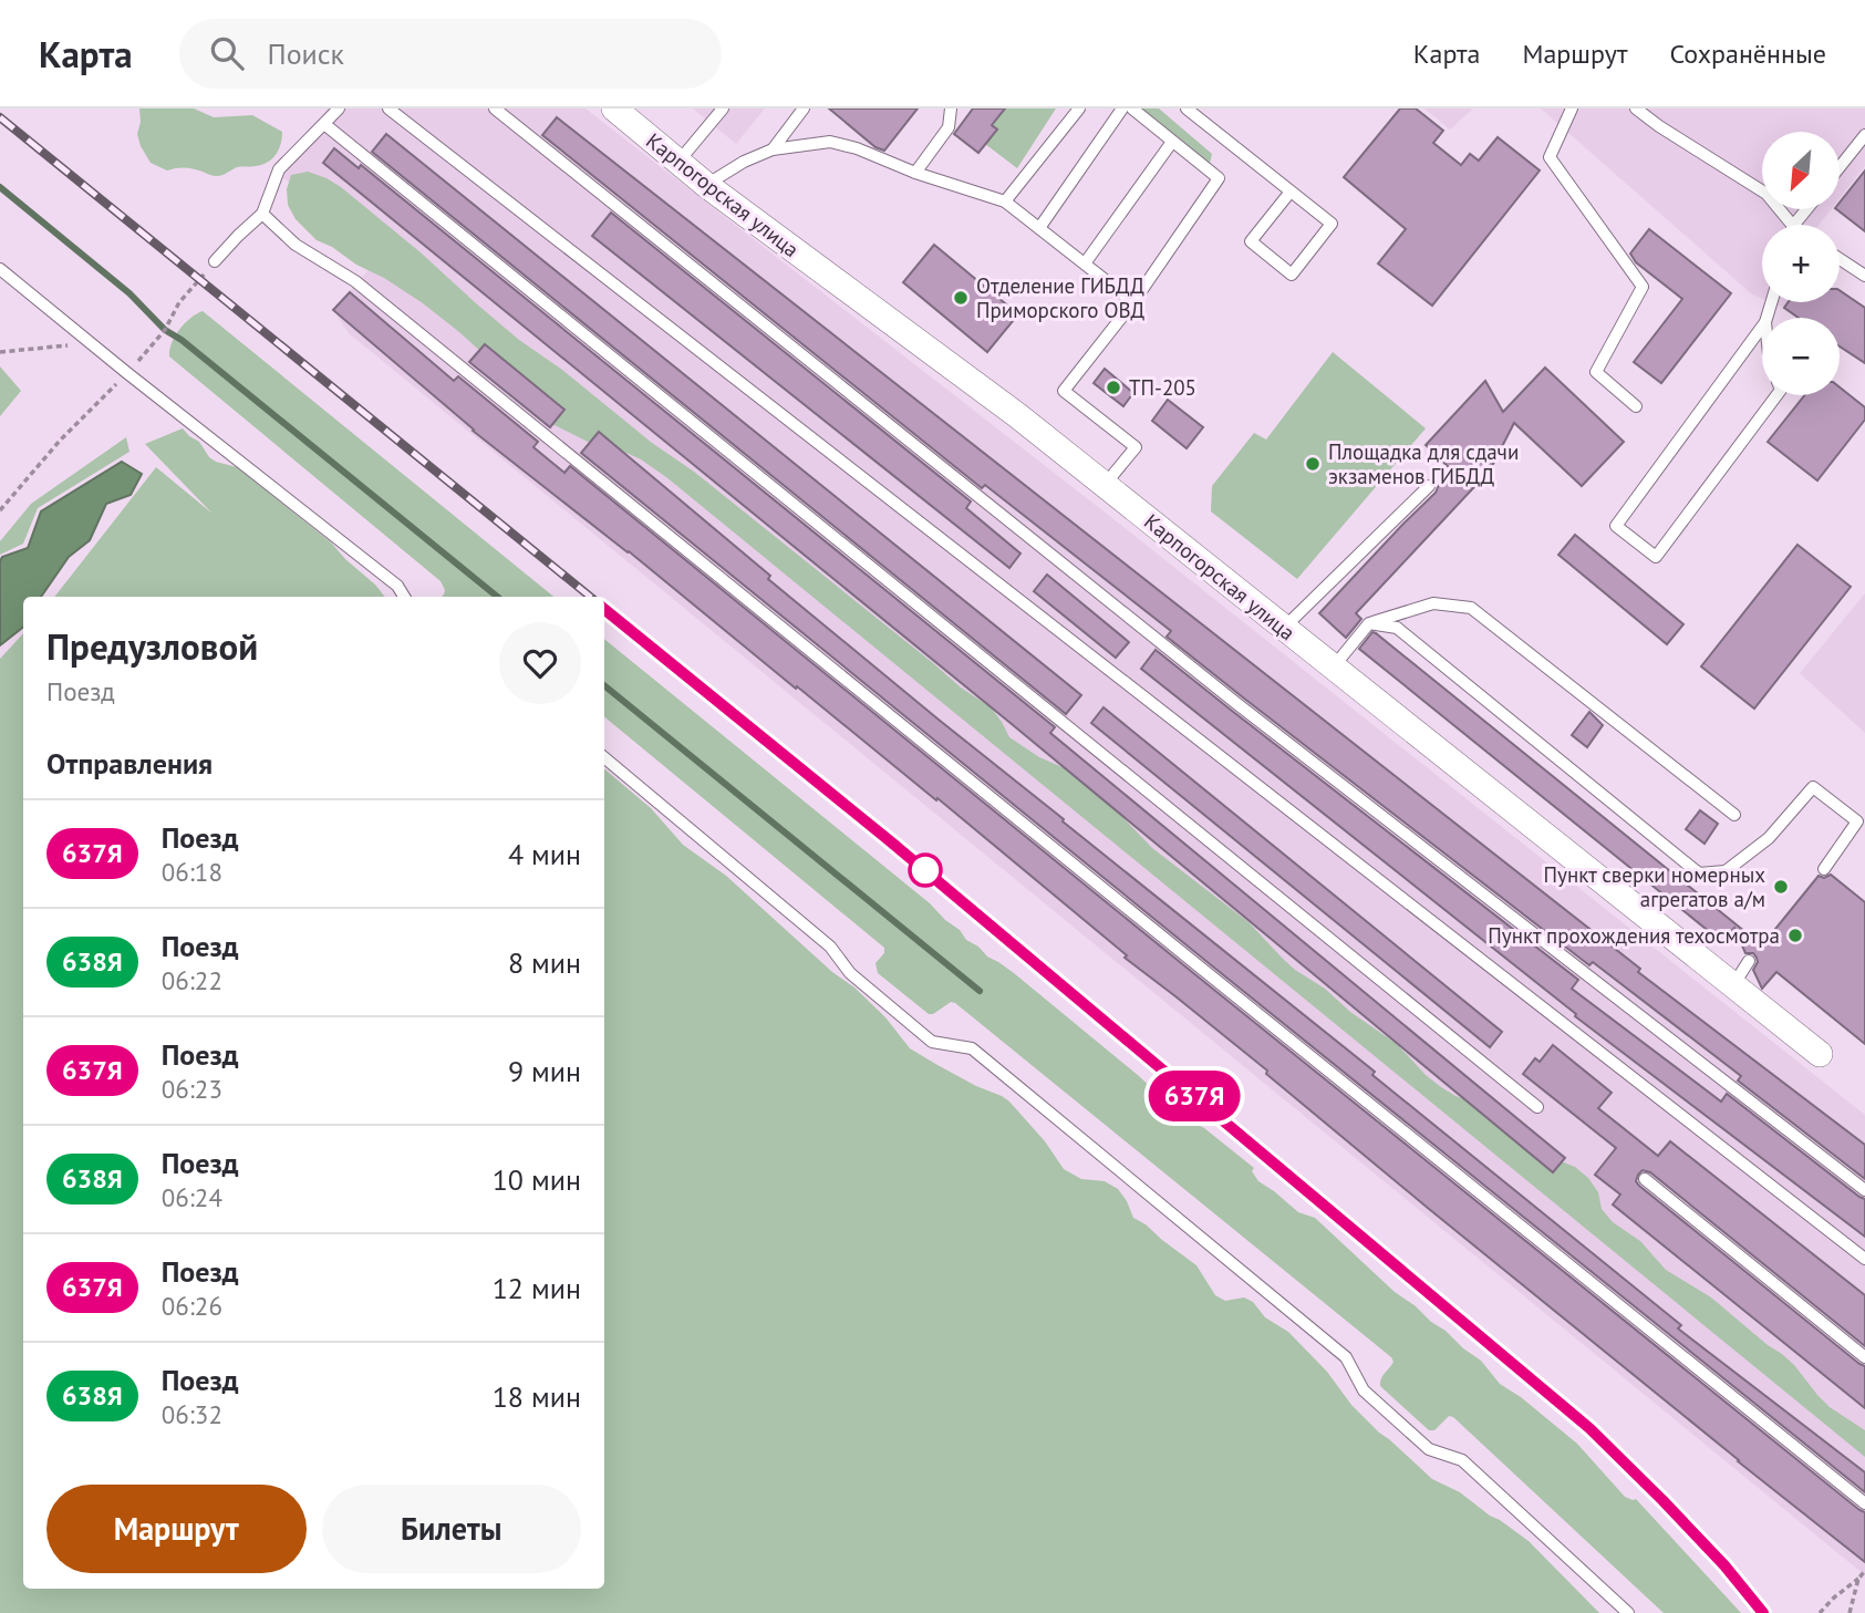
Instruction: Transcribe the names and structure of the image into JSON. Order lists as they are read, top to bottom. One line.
{"streets":{"street":["Карпогорская улица"]},"places":["Отделение ГИБДД Приморского ОВД","ТП-205","Площадка для сдачи экзаменов ГИБДД","Пункт сверки номерных агрегатов а/м","Пункт прохождения техосмотра"],"north":"bottom left","page":{"header":"Карта","search":"Поиск","nav":["Карта","Маршрут","Сохранённые"],"on_map":"637Я","map_buttons":["+","−"],"heading":[["Предузловой","Поезд"],"Отправления"],"list":[{"mark":"637Я","name":"Поезд","note":"06:18","value":"4 мин"},{"mark":"638Я","name":"Поезд","note":"06:22","value":"8 мин"},{"mark":"637Я","name":"Поезд","note":"06:23","value":"9 мин"},{"mark":"638Я","name":"Поезд","note":"06:24","value":"10 мин"},{"mark":"637Я","name":"Поезд","note":"06:26","value":"12 мин"},{"mark":"638Я","name":"Поезд","note":"06:32","value":"18 мин"}],"buttons":["Маршрут","Билеты"]}}
